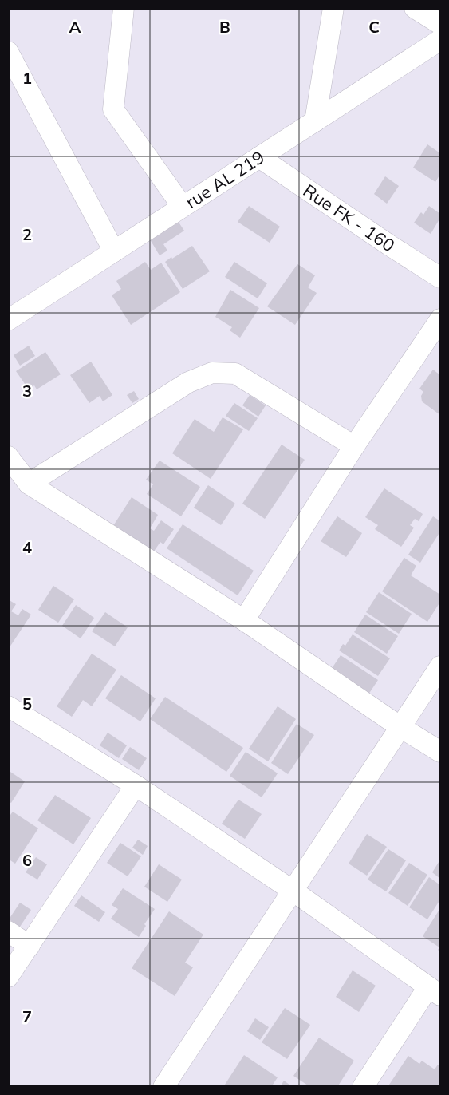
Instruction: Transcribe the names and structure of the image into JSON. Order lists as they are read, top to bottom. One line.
{"streets":{"street":["rue AL 219","Rue FK - 160"]},"crossings":[["rue AL 219","Rue FK - 160"]],"grid":{"columns":["A","B","C"],"rows":["1","2","3","4","5","6","7"]}}
